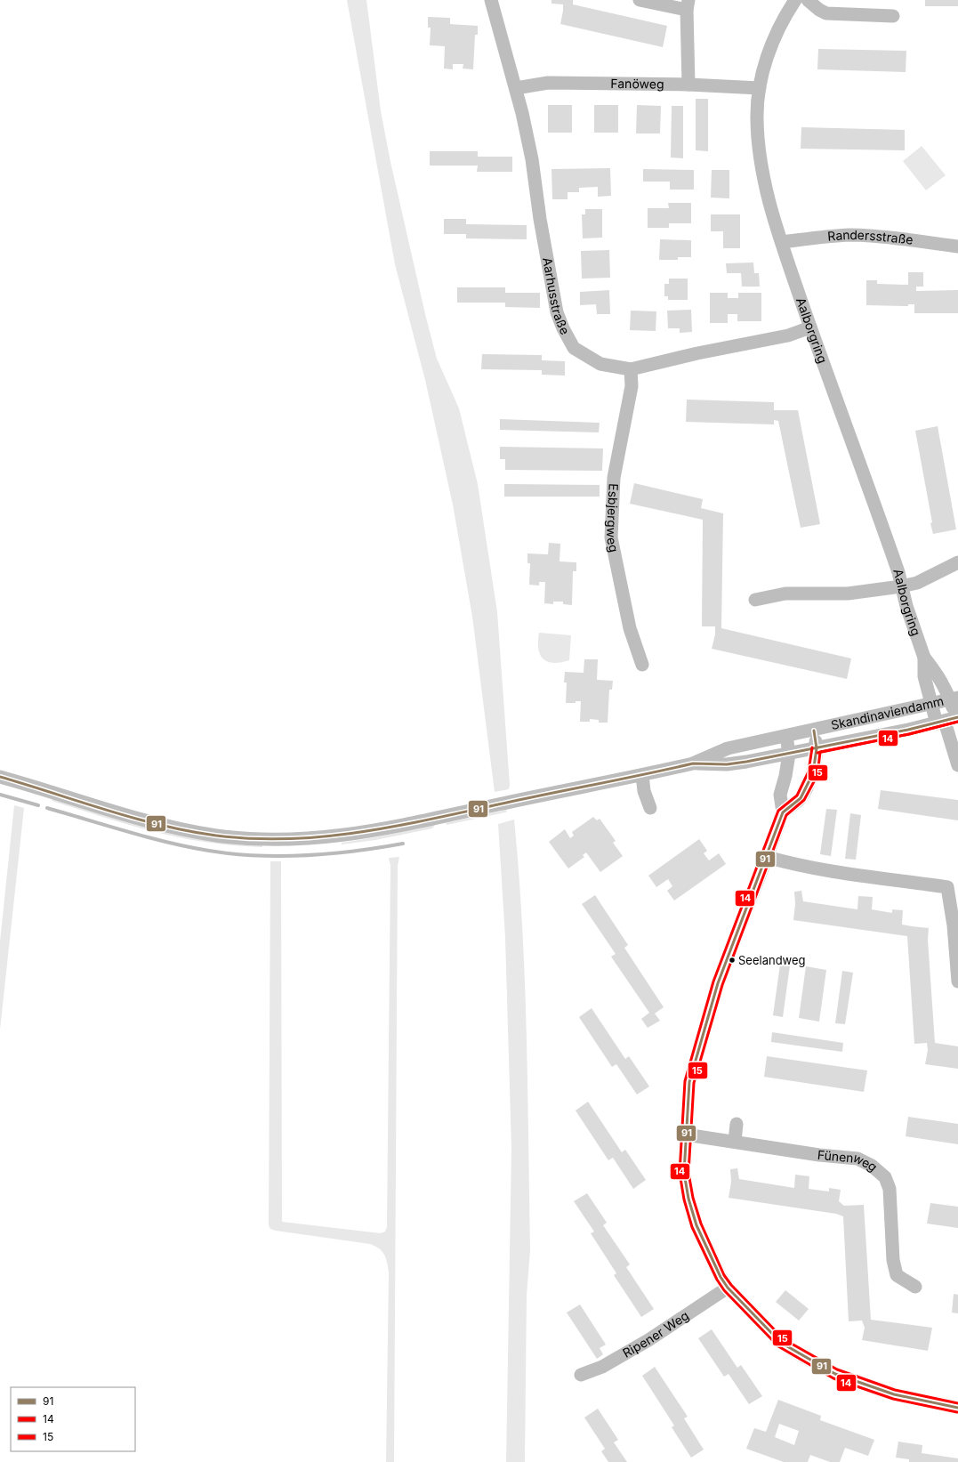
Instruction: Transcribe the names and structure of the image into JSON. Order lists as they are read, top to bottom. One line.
{"streets":{"street":["Fanöweg","Randersstraße","Aarhusstraße","Aalborgring","Esbjergweg","Skandinaviendamm","Fünenweg","Ripener Weg"]},"crossings":[["Fanöweg","Aarhusstraße"],["Fanöweg","Aalborgring"],["Randersstraße","Aalborgring"],["Aarhusstraße","Aalborgring"],["Aarhusstraße","Esbjergweg"],["Aalborgring","Skandinaviendamm"]],"places":["Seelandweg"],"lines":["transit line 91","transit line 14","transit line 15"],"legend":["91","14","15"]}
